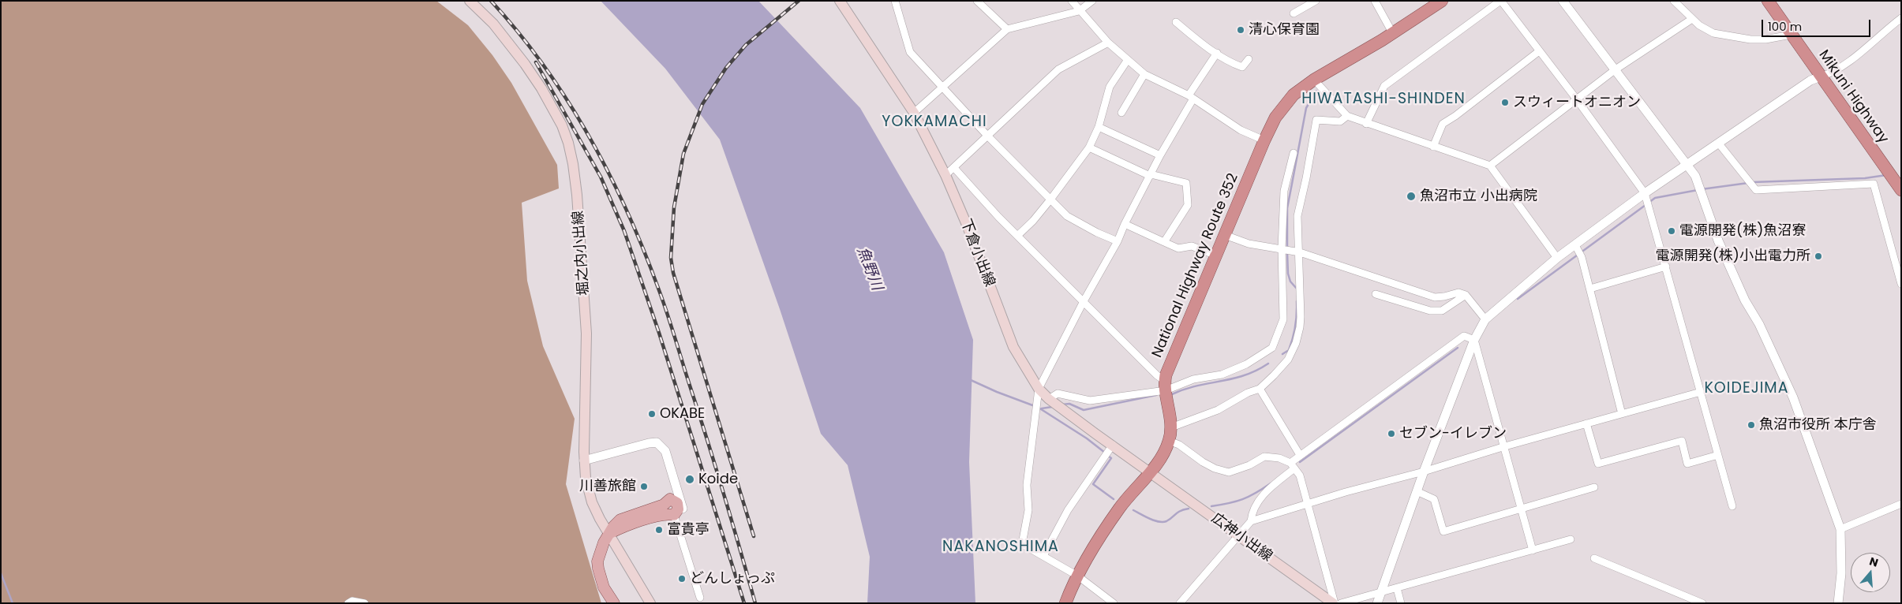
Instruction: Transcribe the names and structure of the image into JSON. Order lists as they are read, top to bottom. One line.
{"streets":{"highway":["Mikuni Highway","National Highway Route 352"],"main road":["堀之内小出線","下倉小出線","広神小出線"]},"crossings":[["下倉小出線","National Highway Route 352"],["下倉小出線","広神小出線"],["National Highway Route 352","広神小出線"]],"districts":["HIWATASHI-SHINDEN","YOKKAMACHI","KOIDEJIMA","NAKANOSHIMA"],"water":["魚野川"],"places":["清心保育園","スウィートオニオン","魚沼市立 小出病院","電源開発(株)魚沼寮","電源開発(株)小出電力所","OKABE","魚沼市役所 本庁舎","セブン-イレブン","Koide","川善旅館","富貴亭","どんしょっぷ"],"scale_bar":"100 m","north":"top"}
